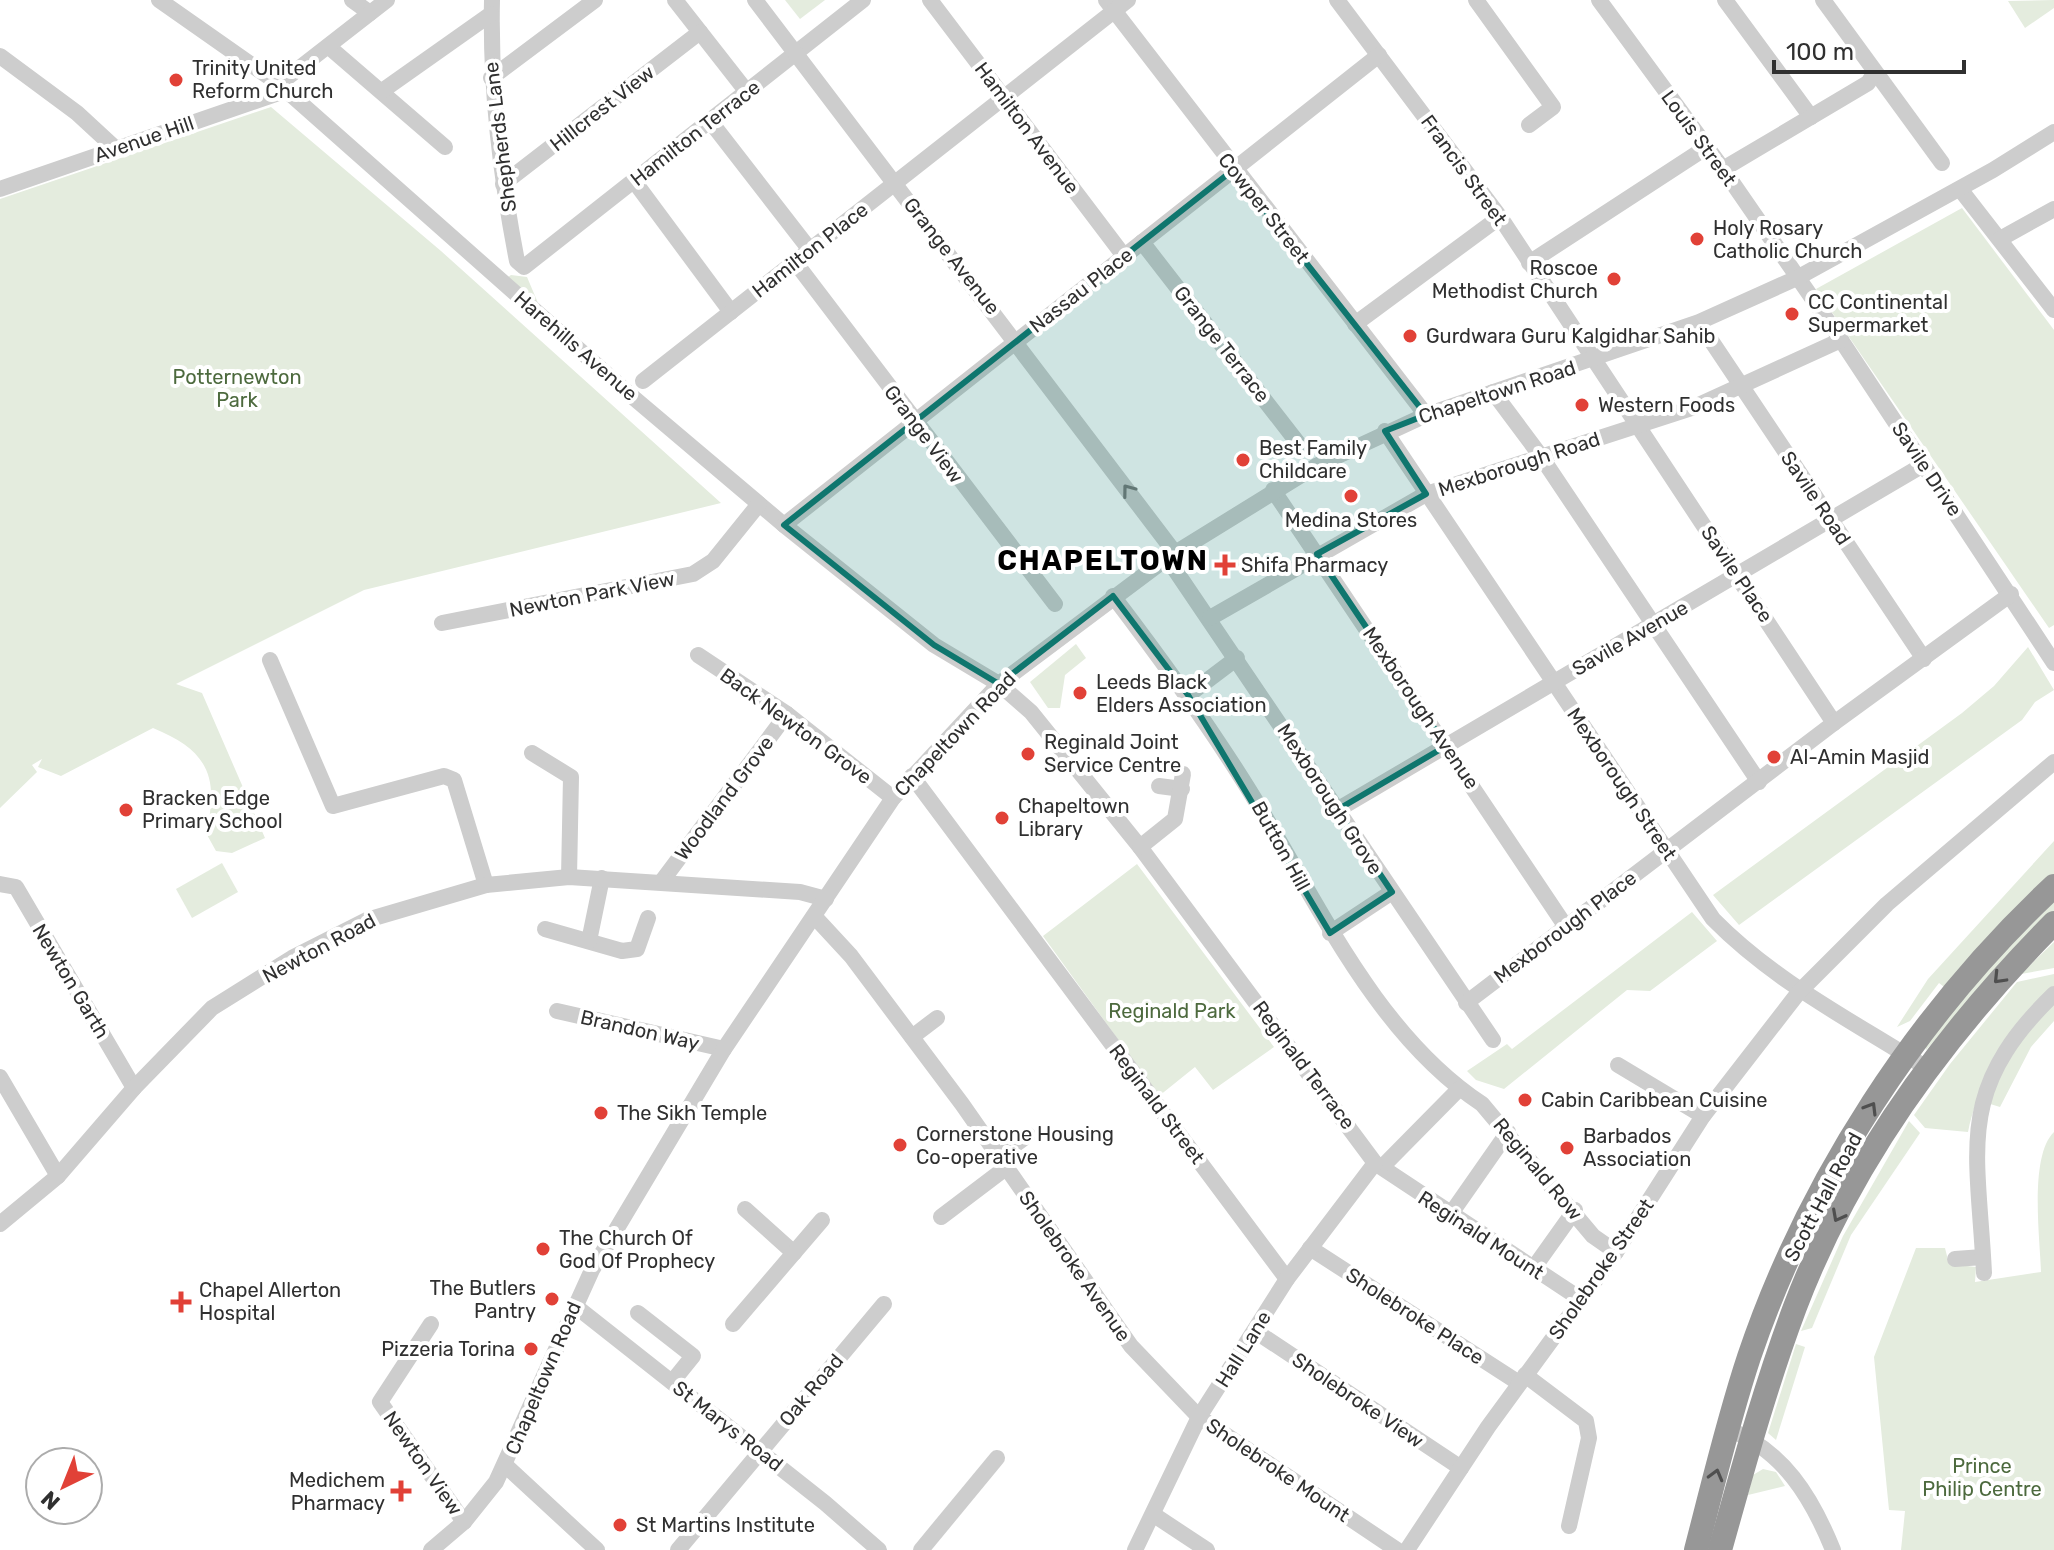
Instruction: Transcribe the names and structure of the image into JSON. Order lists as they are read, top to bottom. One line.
{"streets":{"highway":["Scott Hall Road"],"street":["Hillcrest View","Hamilton Avenue","Hamilton Terrace","Shepherds Lane","Louis Street","Avenue Hill","Francis Street","Cowper Street","Hamilton Place","Grange Avenue","Nassau Place","Grange Terrace","Harehills Avenue","Chapeltown Road","Grange View","Mexborough Road","Savile Drive","Savile Road","Savile Place","Newton Park View","Savile Avenue","Mexborough Avenue","Back Newton Grove","Mexborough Street","Woodland Grove","Mexborough Grove","Button Hill","Mexborough Place","Newton Road","Newton Garth","Brandon Way","Reginald Terrace","Reginald Street","Reginald Row","Reginald Mount","Sholebroke Avenue","Sholebroke Street","Sholebroke Place","Hall Lane","Oak Road","Sholebroke View","St Marys Road","Newton View","Sholebroke Mount"]},"crossings":[["Hillcrest View","Shepherds Lane"],["Hamilton Avenue","Hamilton Place"],["Hamilton Avenue","Nassau Place"],["Hamilton Terrace","Shepherds Lane"],["Hamilton Terrace","Grange Avenue"],["Louis Street","Chapeltown Road"],["Louis Street","Savile Drive"],["Avenue Hill","Harehills Avenue"],["Francis Street","Nassau Place"],["Francis Street","Chapeltown Road"],["Francis Street","Mexborough Road"],["Francis Street","Savile Place"],["Cowper Street","Hamilton Place"],["Cowper Street","Nassau Place"],["Cowper Street","Chapeltown Road"],["Hamilton Place","Grange Avenue"],["Hamilton Place","Grange View"],["Grange Avenue","Nassau Place"],["Grange Avenue","Chapeltown Road"],["Grange Avenue","Mexborough Grove"],["Nassau Place","Grange Terrace"],["Nassau Place","Harehills Avenue"],["Nassau Place","Grange View"],["Harehills Avenue","Chapeltown Road"],["Harehills Avenue","Newton Park View"],["Harehills Avenue","Reginald Terrace"],["Chapeltown Road","Savile Drive"],["Chapeltown Road","Savile Road"],["Chapeltown Road","Mexborough Avenue"],["Chapeltown Road","Back Newton Grove"],["Chapeltown Road","Mexborough Street"],["Chapeltown Road","Mexborough Grove"],["Chapeltown Road","Button Hill"],["Chapeltown Road","Newton Road"],["Chapeltown Road","Brandon Way"],["Chapeltown Road","Reginald Terrace"],["Chapeltown Road","Reginald Street"],["Chapeltown Road","Sholebroke Avenue"],["Chapeltown Road","St Marys Road"],["Chapeltown Road","Newton View"],["Mexborough Road","Savile Drive"],["Mexborough Road","Savile Road"],["Mexborough Road","Savile Place"],["Mexborough Road","Mexborough Avenue"],["Mexborough Road","Mexborough Street"],["Mexborough Road","Mexborough Grove"],["Savile Drive","Savile Avenue"],["Savile Drive","Mexborough Place"],["Savile Road","Savile Avenue"],["Savile Road","Mexborough Place"],["Savile Place","Savile Avenue"],["Savile Place","Mexborough Place"],["Savile Avenue","Mexborough Avenue"],["Savile Avenue","Mexborough Street"],["Savile Avenue","Mexborough Grove"],["Mexborough Avenue","Mexborough Place"],["Back Newton Grove","Woodland Grove"],["Mexborough Street","Mexborough Place"],["Mexborough Street","Scott Hall Road"],["Mexborough Street","Sholebroke Street"],["Woodland Grove","Newton Road"],["Mexborough Grove","Mexborough Place"],["Button Hill","Reginald Row"],["Button Hill","Hall Lane"],["Newton Road","Newton Garth"],["Reginald Terrace","Reginald Mount"],["Reginald Terrace","Hall Lane"],["Reginald Street","Hall Lane"],["Reginald Row","Sholebroke Street"],["Reginald Row","Hall Lane"],["Reginald Mount","Sholebroke Street"],["Reginald Mount","Hall Lane"],["Sholebroke Avenue","Hall Lane"],["Sholebroke Avenue","Sholebroke Mount"],["Sholebroke Street","Sholebroke Place"],["Sholebroke Street","Sholebroke View"],["Sholebroke Place","Hall Lane"],["Hall Lane","Sholebroke View"],["Hall Lane","Sholebroke Mount"],["Oak Road","St Marys Road"]],"one_way":["Grange Avenue"],"districts":["CHAPELTOWN"],"parks":["Potternewton Park","Reginald Park","Prince Philip Centre"],"places":{"other":["Trinity United Reform Church","Holy Rosary Catholic Church","Roscoe Methodist Church","CC Continental Supermarket","Gurdwara Guru Kalgidhar Sahib","Western Foods","Best Family Childcare","Medina Stores","Leeds Black Elders Association","Reginald Joint Service Centre","Al-Amin Masjid","Bracken Edge Primary School","Chapeltown Library","Cabin Caribbean Cuisine","The Sikh Temple","Cornerstone Housing Co-operative","Barbados Association","The Church Of God Of Prophecy","The Butlers Pantry","Pizzeria Torina","St Martins Institute"],"health":["Shifa Pharmacy","Chapel Allerton Hospital","Medichem Pharmacy"]},"scale_bar":"100 m","north":"bottom left"}
